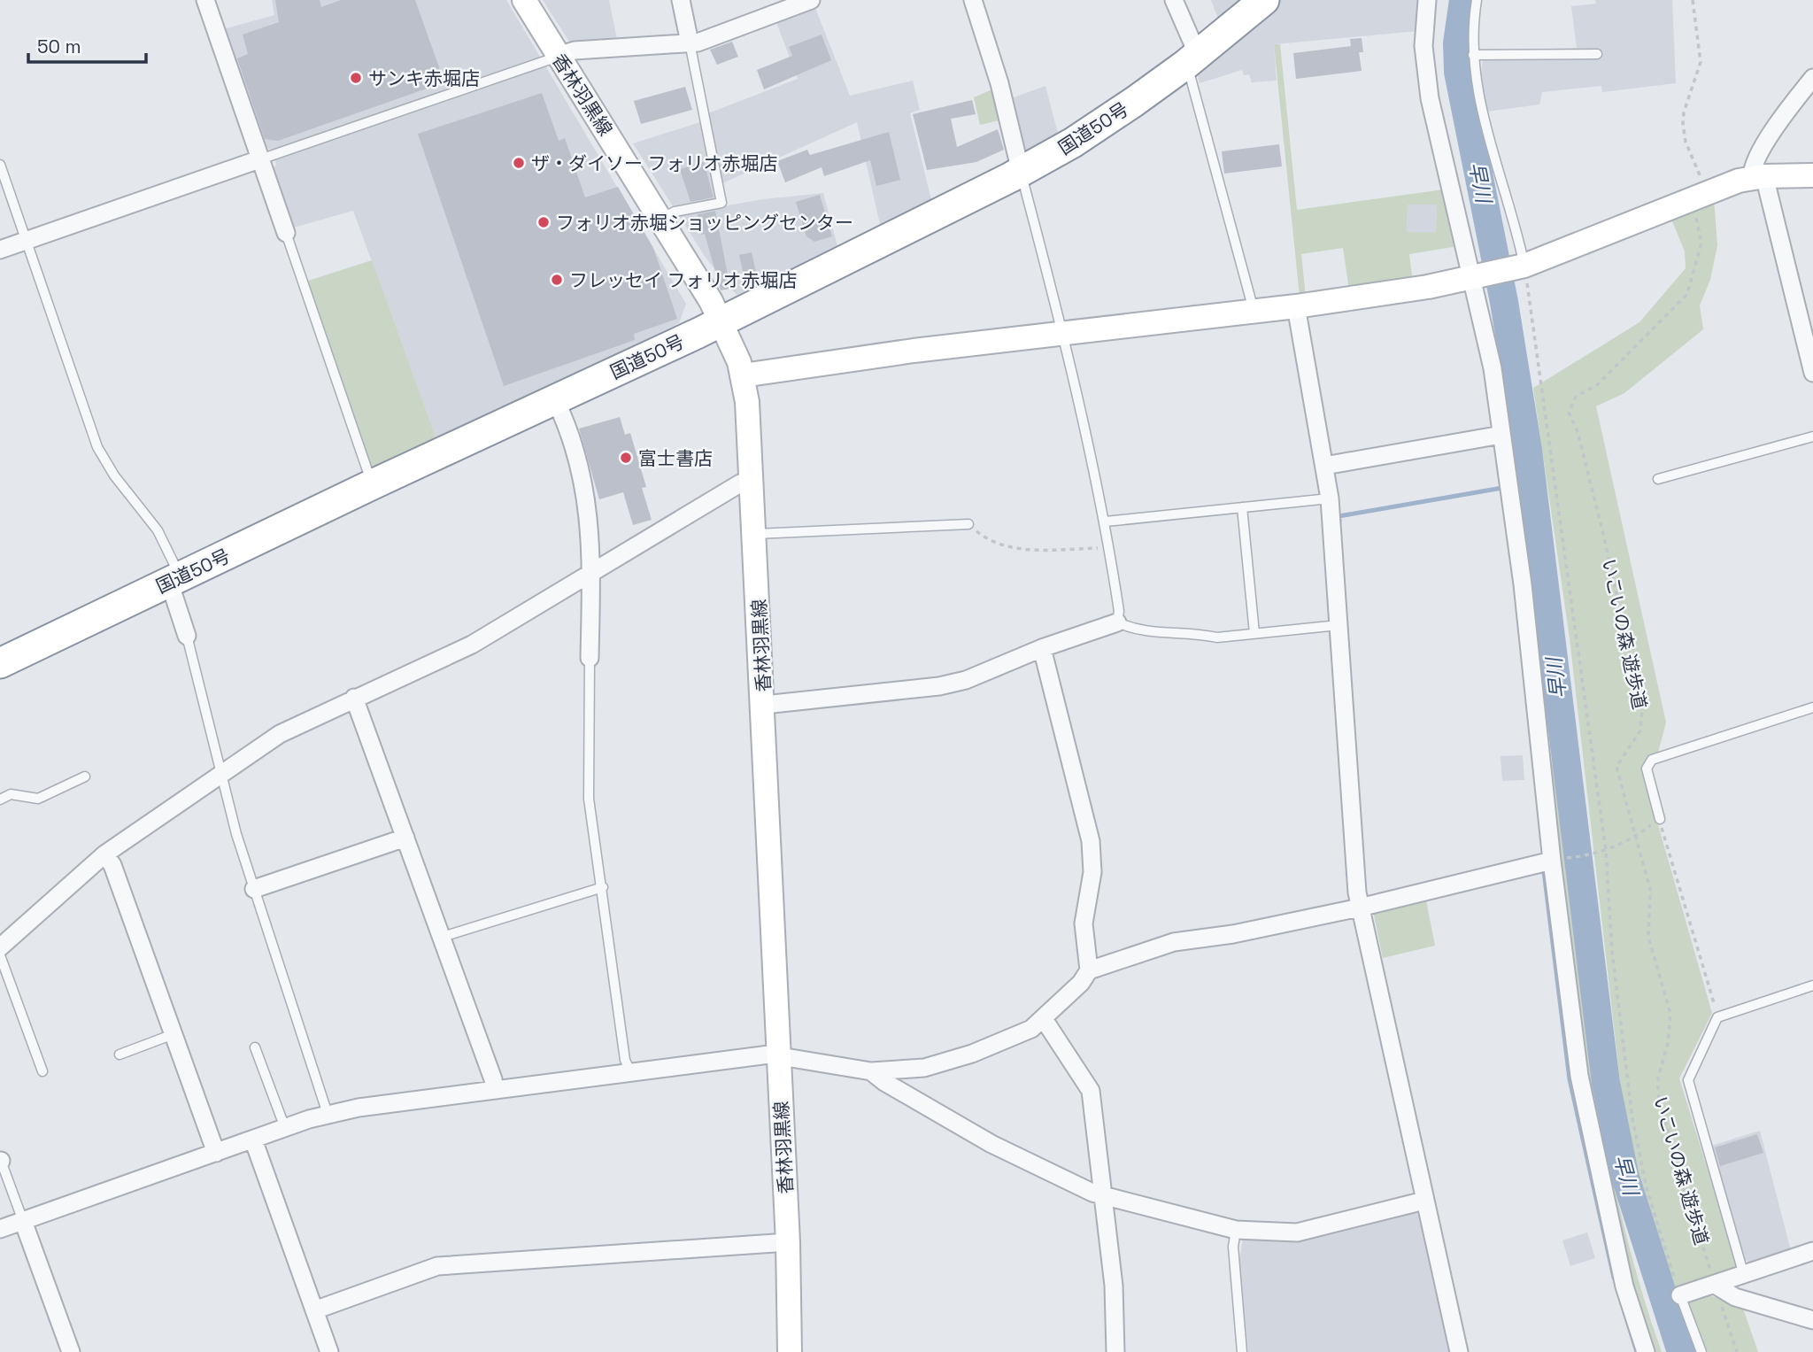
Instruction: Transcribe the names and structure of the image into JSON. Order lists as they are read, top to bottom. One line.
{"streets":{"highway":["国道50号"],"main road":["香林羽黒線"],"path":["いこいの森 遊歩道"]},"crossings":[["香林羽黒線","国道50号"]],"water":["早川"],"places":["サンキ赤堀店","ザ・ダイソー フォリオ赤堀店","フォリオ赤堀ショッピングセンター","フレッセイ フォリオ赤堀店","富士書店"],"scale_bar":"50 m"}
